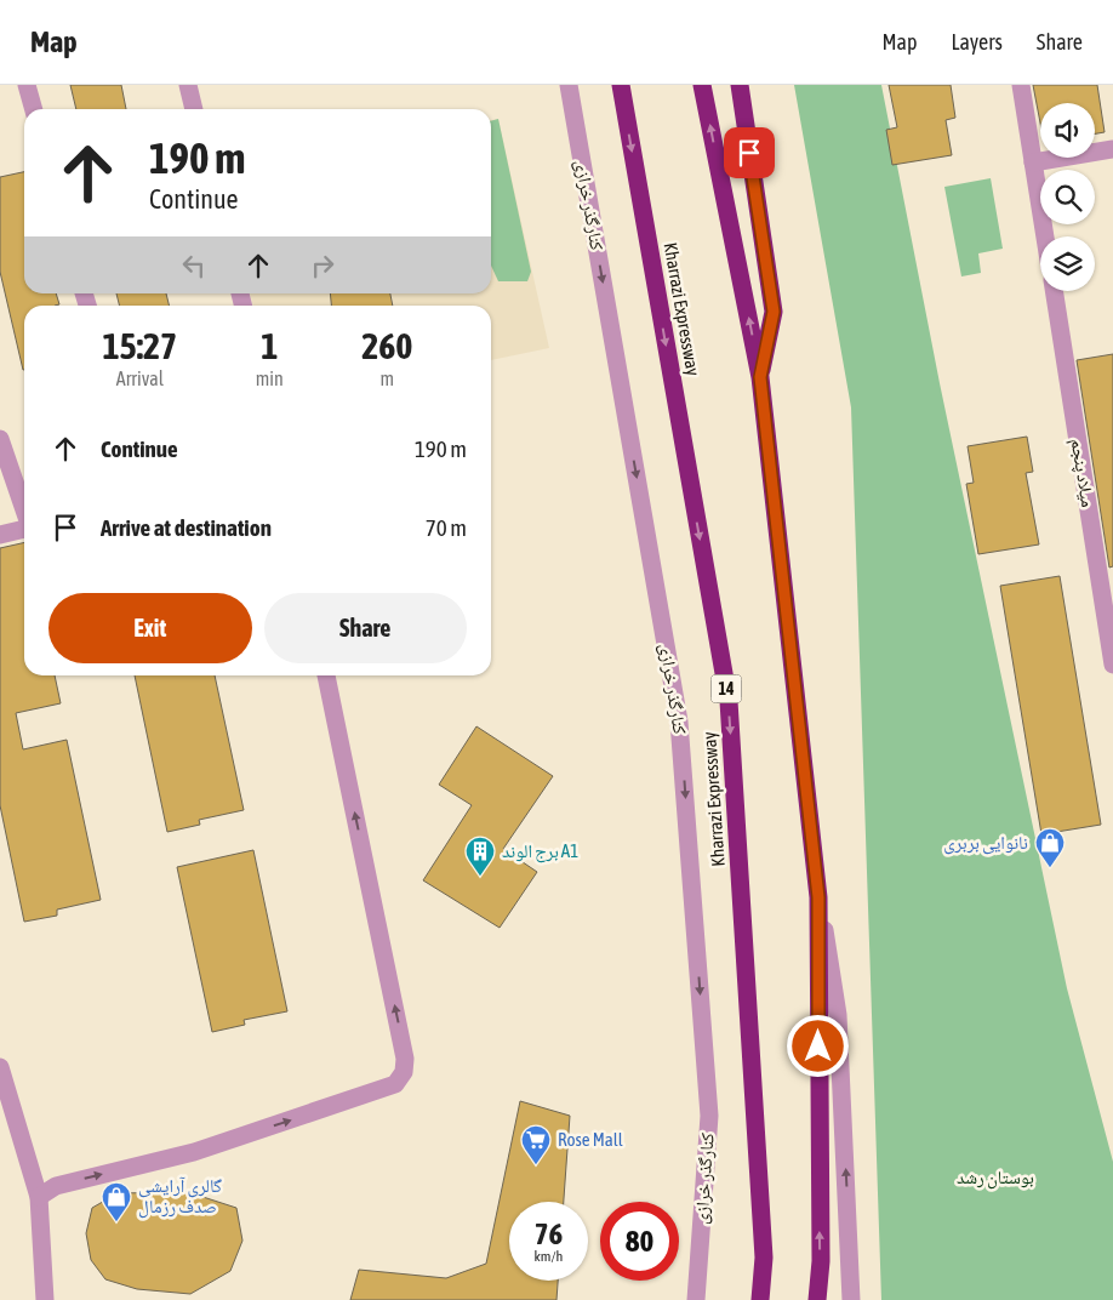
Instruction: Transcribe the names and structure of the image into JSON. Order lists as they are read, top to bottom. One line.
{"streets":{"highway":["Kharrazi Expressway","14"],"street":["کنارگذر خرازی","میلاد پنجم"]},"parks":["بوستان رشد"],"places":{"shop":["نانوایی بربری","گالری آرایشی صدف رزمال"],"building":["برج الوند A1"],"supermarket":["Rose Mall"]},"page":{"header":"Map","nav":["Map","Layers","Share"],"turn":["190 m","Continue"],"eta":["15:27","Arrival","1","min","260","m"],"list":[{"name":"Continue","value":"190 m"},{"name":"Arrive at destination","value":"70 m"}],"buttons":["Exit","Share"],"speed":"76 km/h","limit":"80"}}
